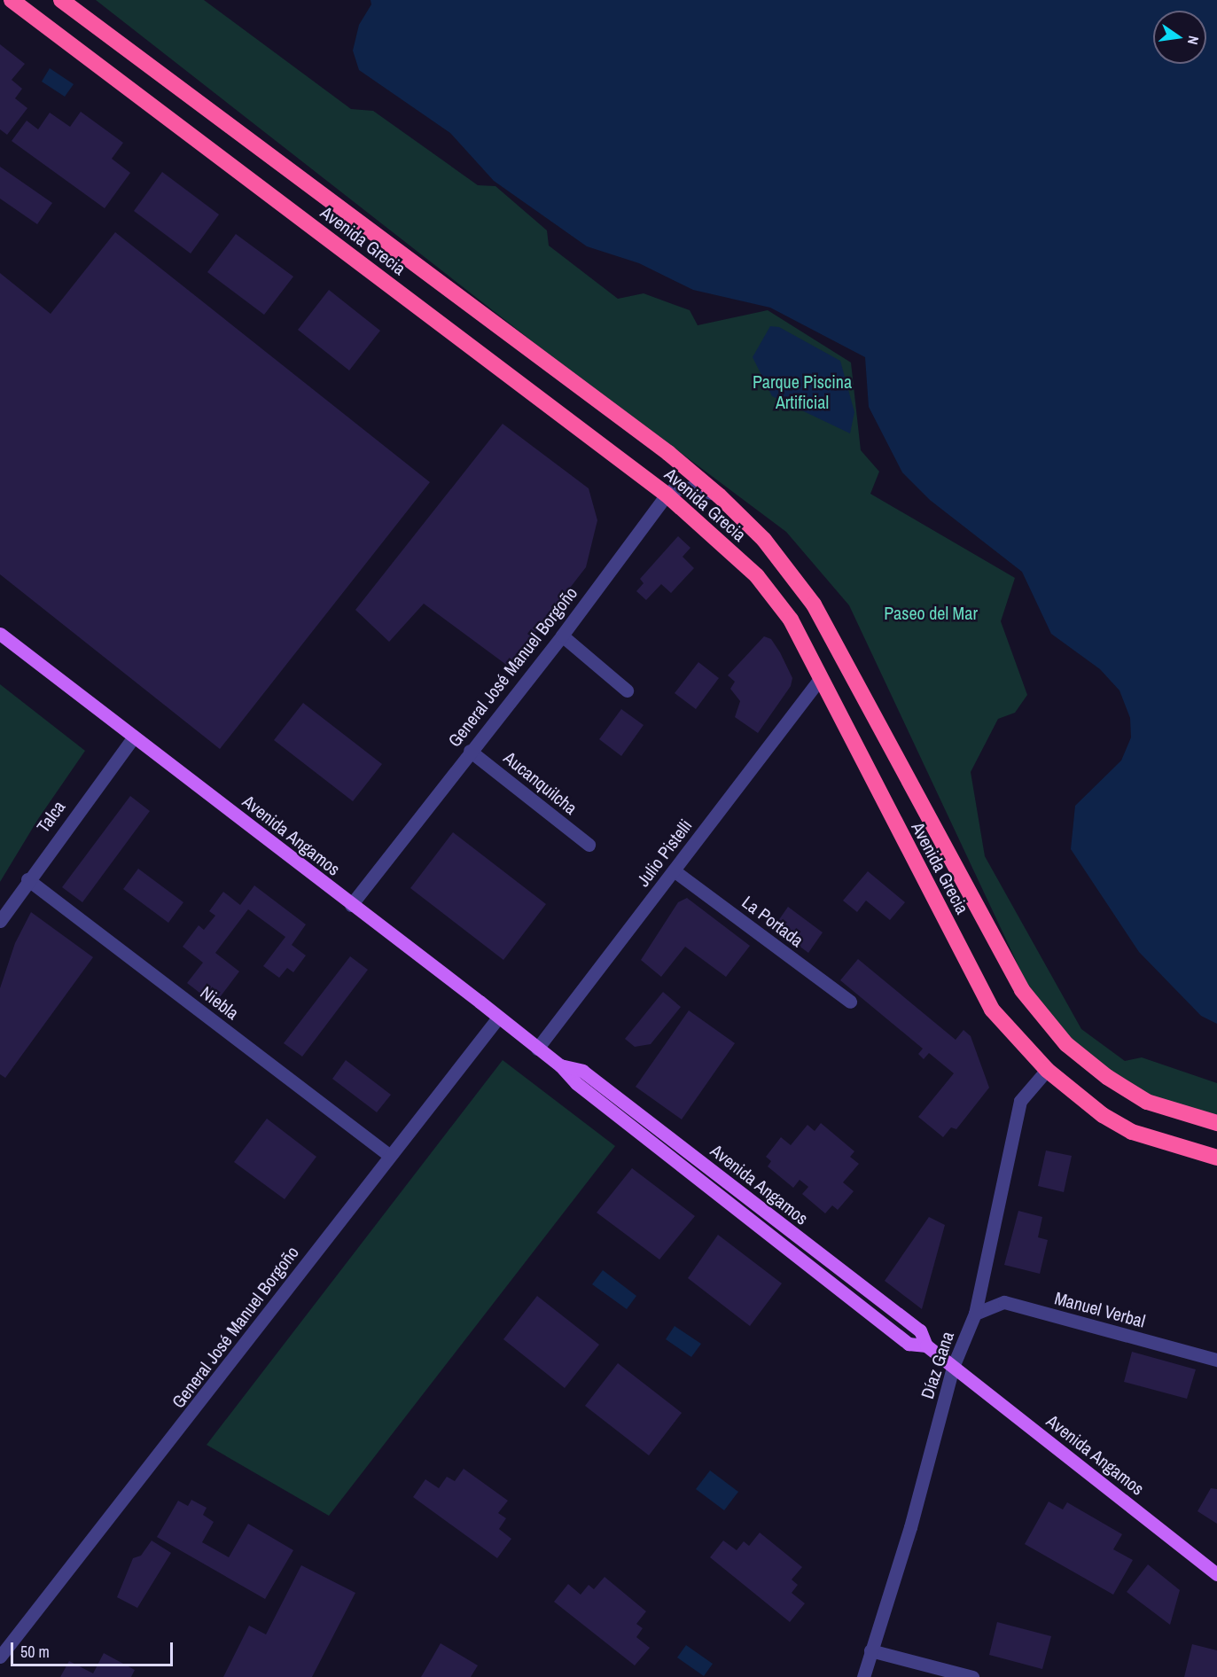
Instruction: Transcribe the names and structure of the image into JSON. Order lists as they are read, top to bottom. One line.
{"streets":{"highway":["Avenida Grecia"],"main road":["Avenida Angamos"],"street":["General José Manuel Borgoño","Aucanquilcha","Talca","Julio Pistelli","La Portada","Niebla","Manuel Verbal","Díaz Gana"]},"crossings":[["Avenida Grecia","General José Manuel Borgoño"],["Avenida Grecia","Julio Pistelli"],["Avenida Grecia","Díaz Gana"],["General José Manuel Borgoño","Aucanquilcha"],["General José Manuel Borgoño","Avenida Angamos"],["General José Manuel Borgoño","Niebla"],["Talca","Avenida Angamos"],["Talca","Niebla"],["Avenida Angamos","Julio Pistelli"],["Avenida Angamos","Díaz Gana"],["Julio Pistelli","La Portada"],["Manuel Verbal","Díaz Gana"]],"parks":["Parque Piscina Artificial","Paseo del Mar"],"scale_bar":"50 m","north":"right"}
